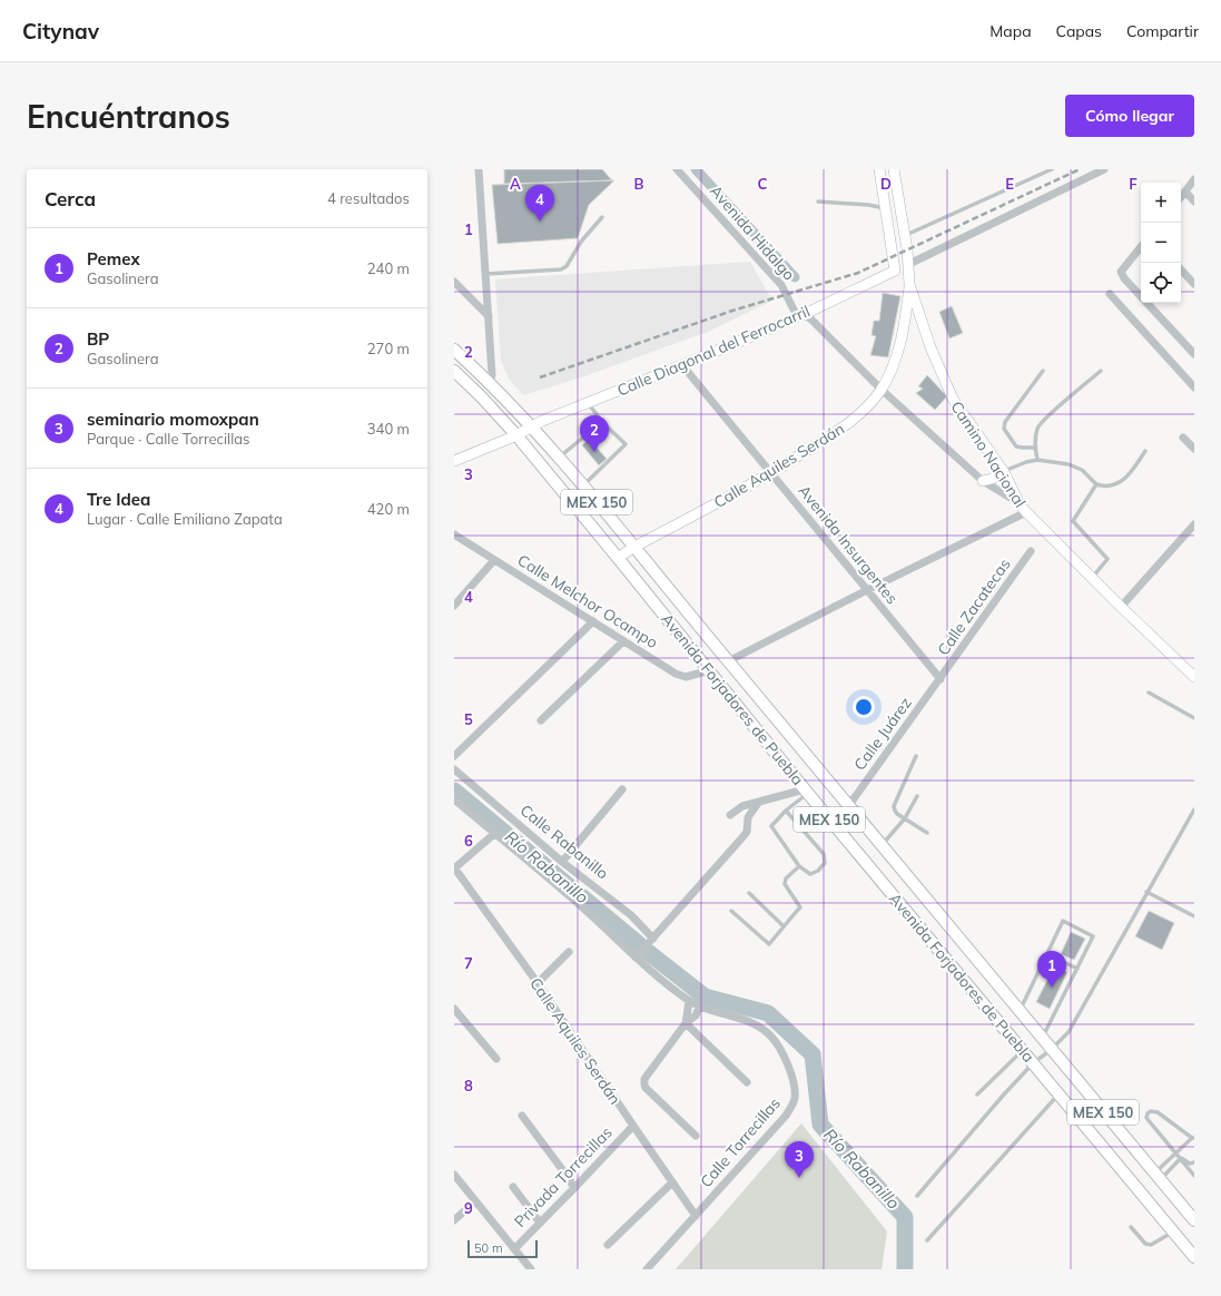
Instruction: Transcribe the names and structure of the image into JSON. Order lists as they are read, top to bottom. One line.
{"streets":{"main road":["Calle Diagonal del Ferrocarril","Camino Nacional","Calle Aquiles Serdán","MEX 150","Avenida Forjadores de Puebla"],"street":["Avenida Hidalgo","Avenida Insurgentes","Calle Melchor Ocampo","Calle Zacatecas","Calle Juárez","Calle Rabanillo","Calle Torrecillas","Privada Torrecillas"]},"crossings":[["Avenida Hidalgo","Calle Diagonal del Ferrocarril"],["Avenida Hidalgo","Camino Nacional"],["Avenida Hidalgo","Calle Aquiles Serdán"],["Calle Diagonal del Ferrocarril","Avenida Insurgentes"],["Calle Diagonal del Ferrocarril","Avenida Forjadores de Puebla"],["Camino Nacional","Calle Aquiles Serdán"],["Calle Aquiles Serdán","Avenida Insurgentes"],["Calle Aquiles Serdán","Avenida Forjadores de Puebla"],["Calle Aquiles Serdán","Calle Torrecillas"],["Calle Aquiles Serdán","Privada Torrecillas"],["Avenida Insurgentes","Calle Zacatecas"],["Avenida Insurgentes","Calle Juárez"],["Calle Melchor Ocampo","Avenida Forjadores de Puebla"],["Calle Zacatecas","Calle Juárez"],["Avenida Forjadores de Puebla","Calle Juárez"]],"water":["Río Rabanillo"],"scale_bar":"50 m","page":{"header":"Citynav","nav":["Mapa","Capas","Compartir"],"buttons":"Cómo llegar","title":"Encuéntranos","heading":["Cerca","4 resultados"],"map_buttons":["+","−"],"pins":["4","2","1","3"],"list":[{"mark":"1","name":"Pemex","note":"Gasolinera","value":"240 m"},{"mark":"2","name":"BP","note":"Gasolinera","value":"270 m"},{"mark":"3","name":"seminario momoxpan","note":"Parque · Calle Torrecillas","value":"340 m"},{"mark":"4","name":"Tre Idea","note":"Lugar · Calle Emiliano Zapata","value":"420 m"}],"scale":"50 m"},"grid":{"columns":["A","B","C","D","E","F"],"rows":["1","2","3","4","5","6","7","8","9"]}}
